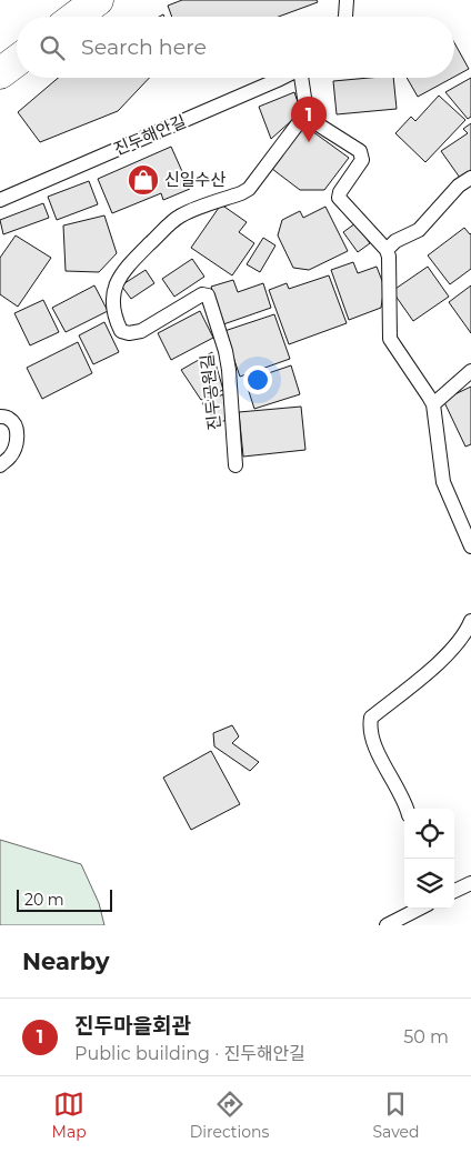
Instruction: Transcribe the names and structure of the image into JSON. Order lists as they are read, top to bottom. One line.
{"streets":{"lane":["진두해안길","진두공원길"]},"places":{"shop":["신일수산"]},"scale_bar":"20 m","page":{"search":"Search here","pins":"1","scale":"20 m","heading":"Nearby","list":[{"mark":"1","name":"진두마을회관","note":"Public building · 진두해안길","value":"50 m"}],"nav":["Map","Directions","Saved"]}}
